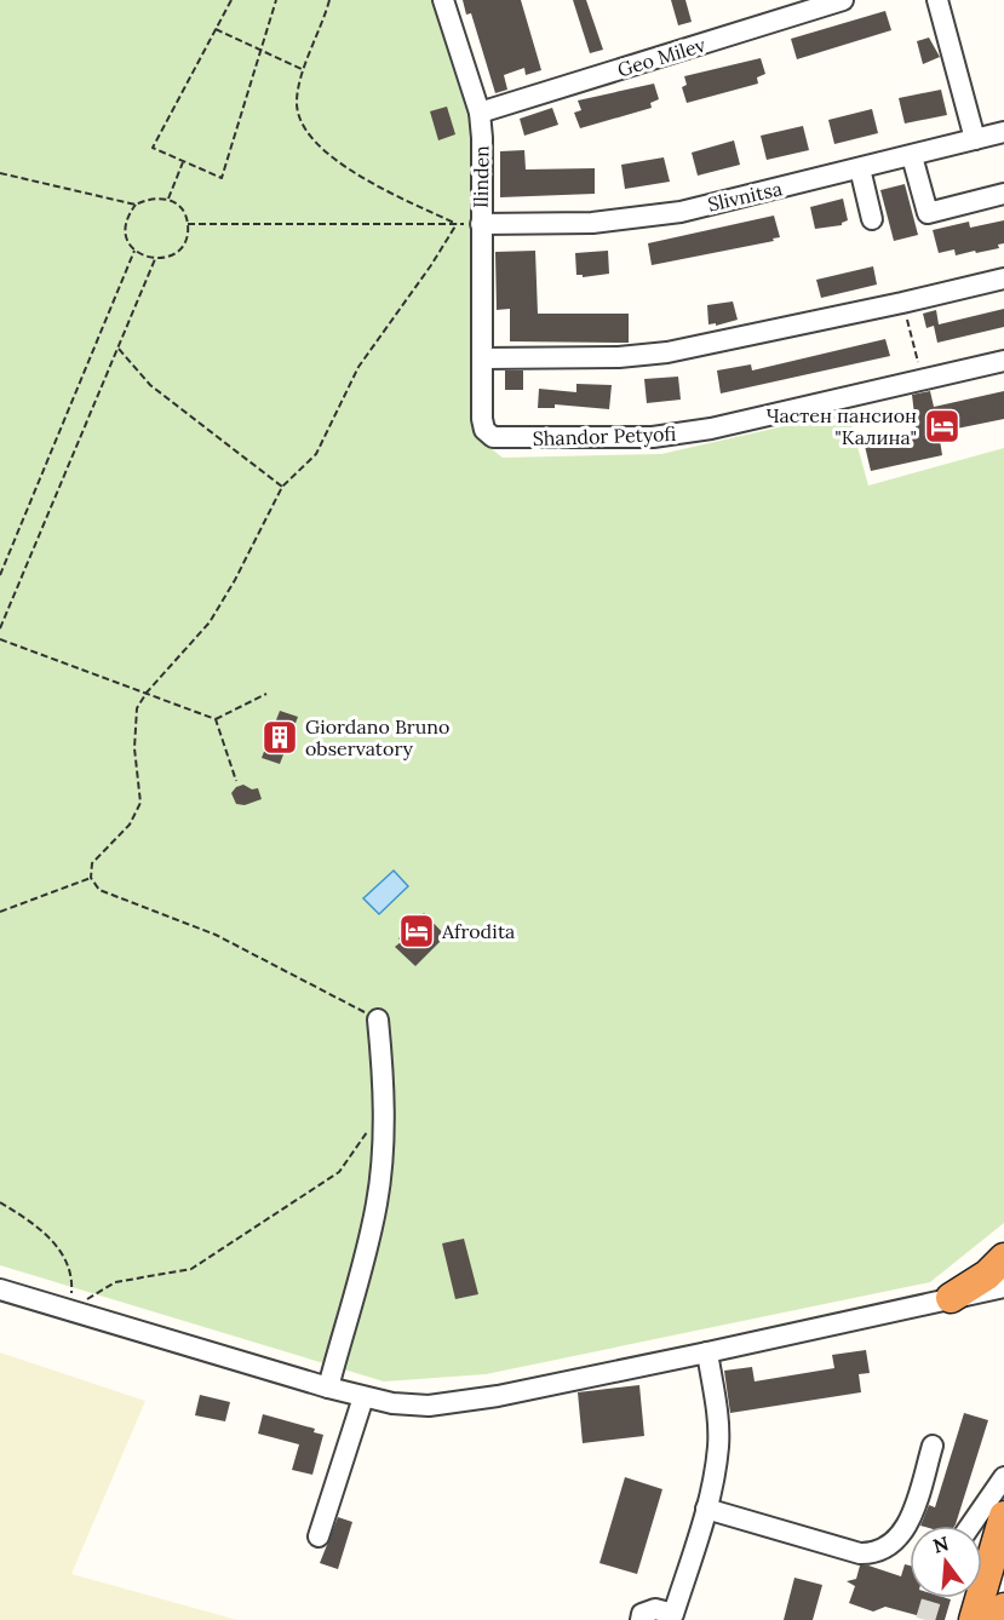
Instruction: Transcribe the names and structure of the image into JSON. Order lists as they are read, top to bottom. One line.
{"streets":{"street":["Geo Milev","Ilinden","Slivnitsa","Shandor Petyofi"]},"crossings":[["Geo Milev","Ilinden"],["Ilinden","Slivnitsa"],["Ilinden","Shandor Petyofi"]],"places":{"hotel":["Частен пансион \"Калина\"","Afrodita"],"building":["Giordano Bruno observatory"]},"north":"top"}
